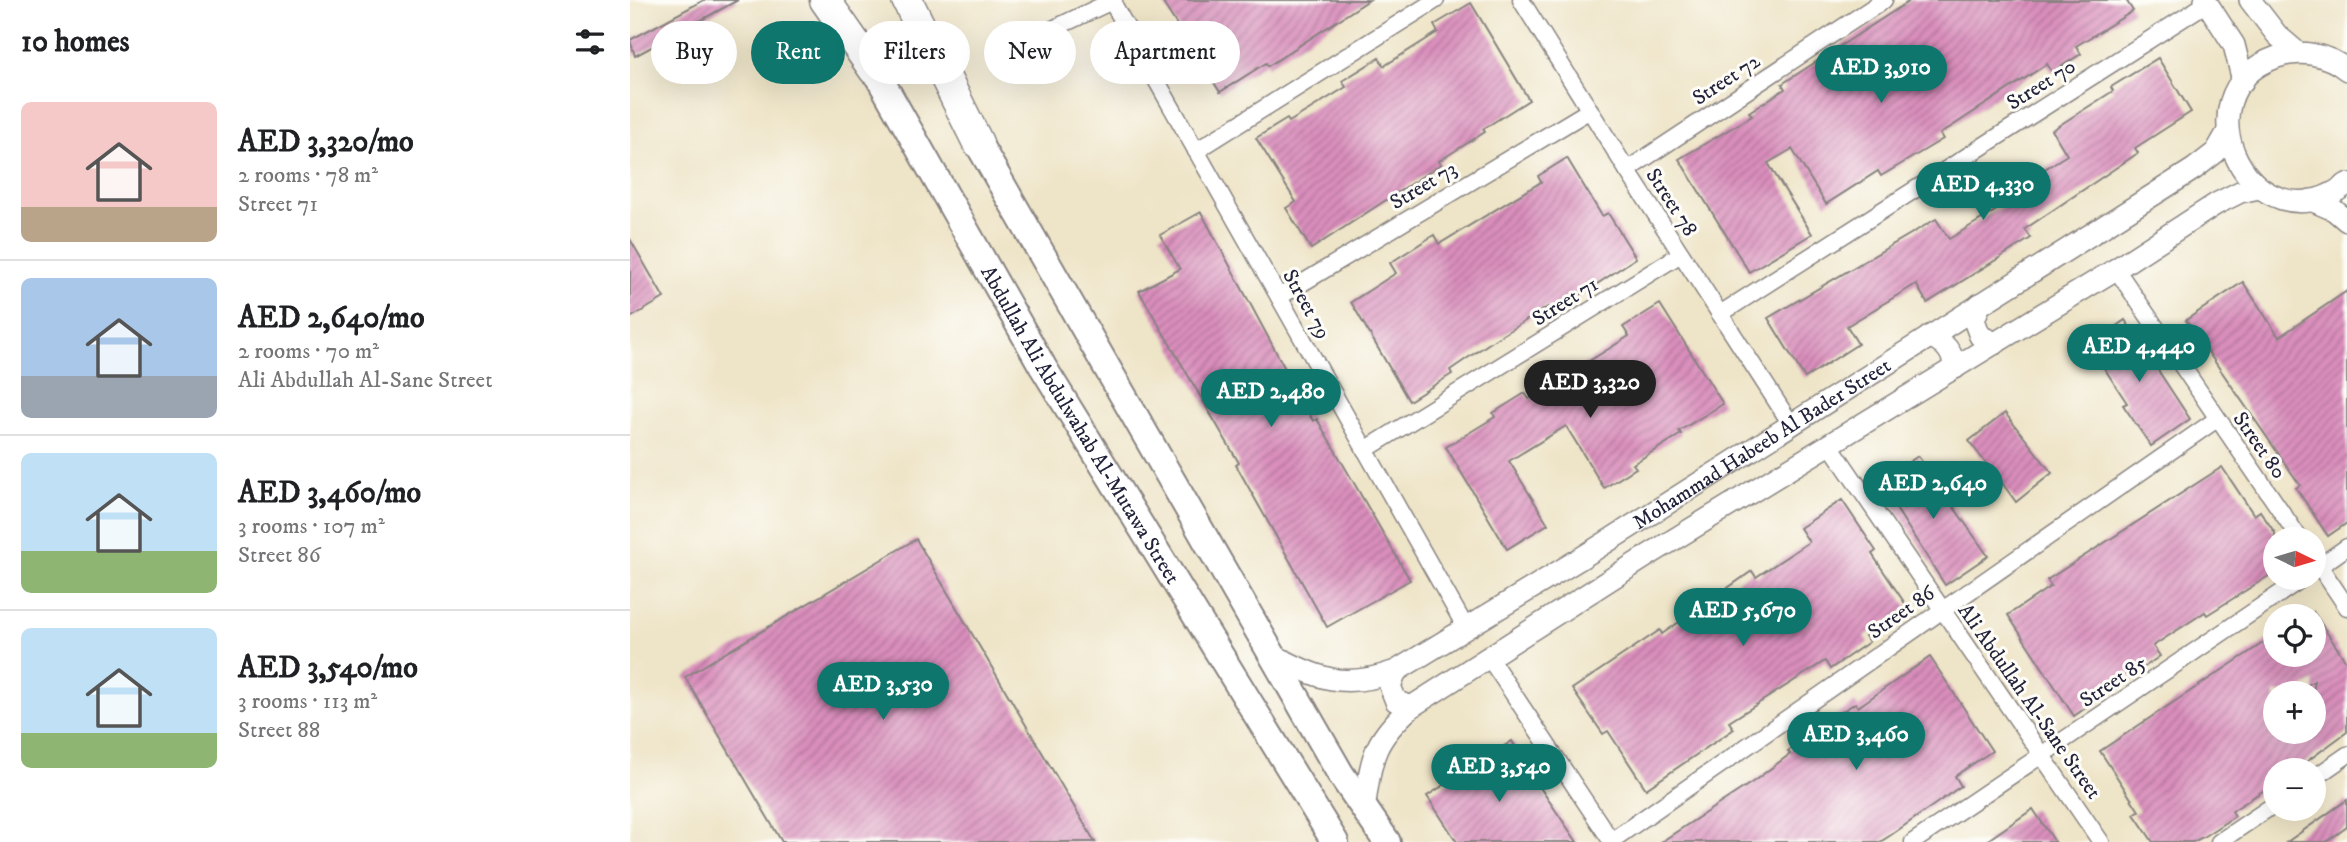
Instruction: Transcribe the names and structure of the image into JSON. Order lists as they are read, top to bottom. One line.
{"streets":{"main road":["Abdullah Ali Abdulwahab Al-Mutawa Street"],"street":["Street 72","Street 70","Street 73","Street 78","Street 71","Street 79","Mohammad Habeeb Al Bader Street","Street 80","Street 86","Street 85","Ali Abdullah Al-Sane Street"]},"crossings":[["Street 72","Street 78"],["Street 70","Street 78"],["Street 73","Street 78"],["Street 73","Street 79"],["Street 78","Street 71"],["Street 78","Mohammad Habeeb Al Bader Street"],["Street 71","Street 79"],["Street 79","Mohammad Habeeb Al Bader Street"],["Mohammad Habeeb Al Bader Street","Street 80"],["Mohammad Habeeb Al Bader Street","Ali Abdullah Al-Sane Street"],["Street 80","Street 86"],["Street 86","Ali Abdullah Al-Sane Street"],["Street 85","Ali Abdullah Al-Sane Street"]],"north":"right","page":{"heading":"10 homes","chip":["Buy","Rent","Filters","New","Apartment"],"price":["AED 3,910","AED 4,330","AED 4,440","AED 3,320","AED 2,480","AED 2,640","AED 5,670","AED 3,530","AED 3,460","AED 3,540"],"list":[{"name":"AED 3,320/mo","note":"2 rooms · 78 m² · Street 71"},{"name":"AED 2,640/mo","note":"2 rooms · 70 m² · Ali Abdullah Al-Sane Street"},{"name":"AED 3,460/mo","note":"3 rooms · 107 m² · Street 86"},{"name":"AED 3,540/mo","note":"3 rooms · 113 m² · Street 88"}],"map_buttons":["+","−"]}}
